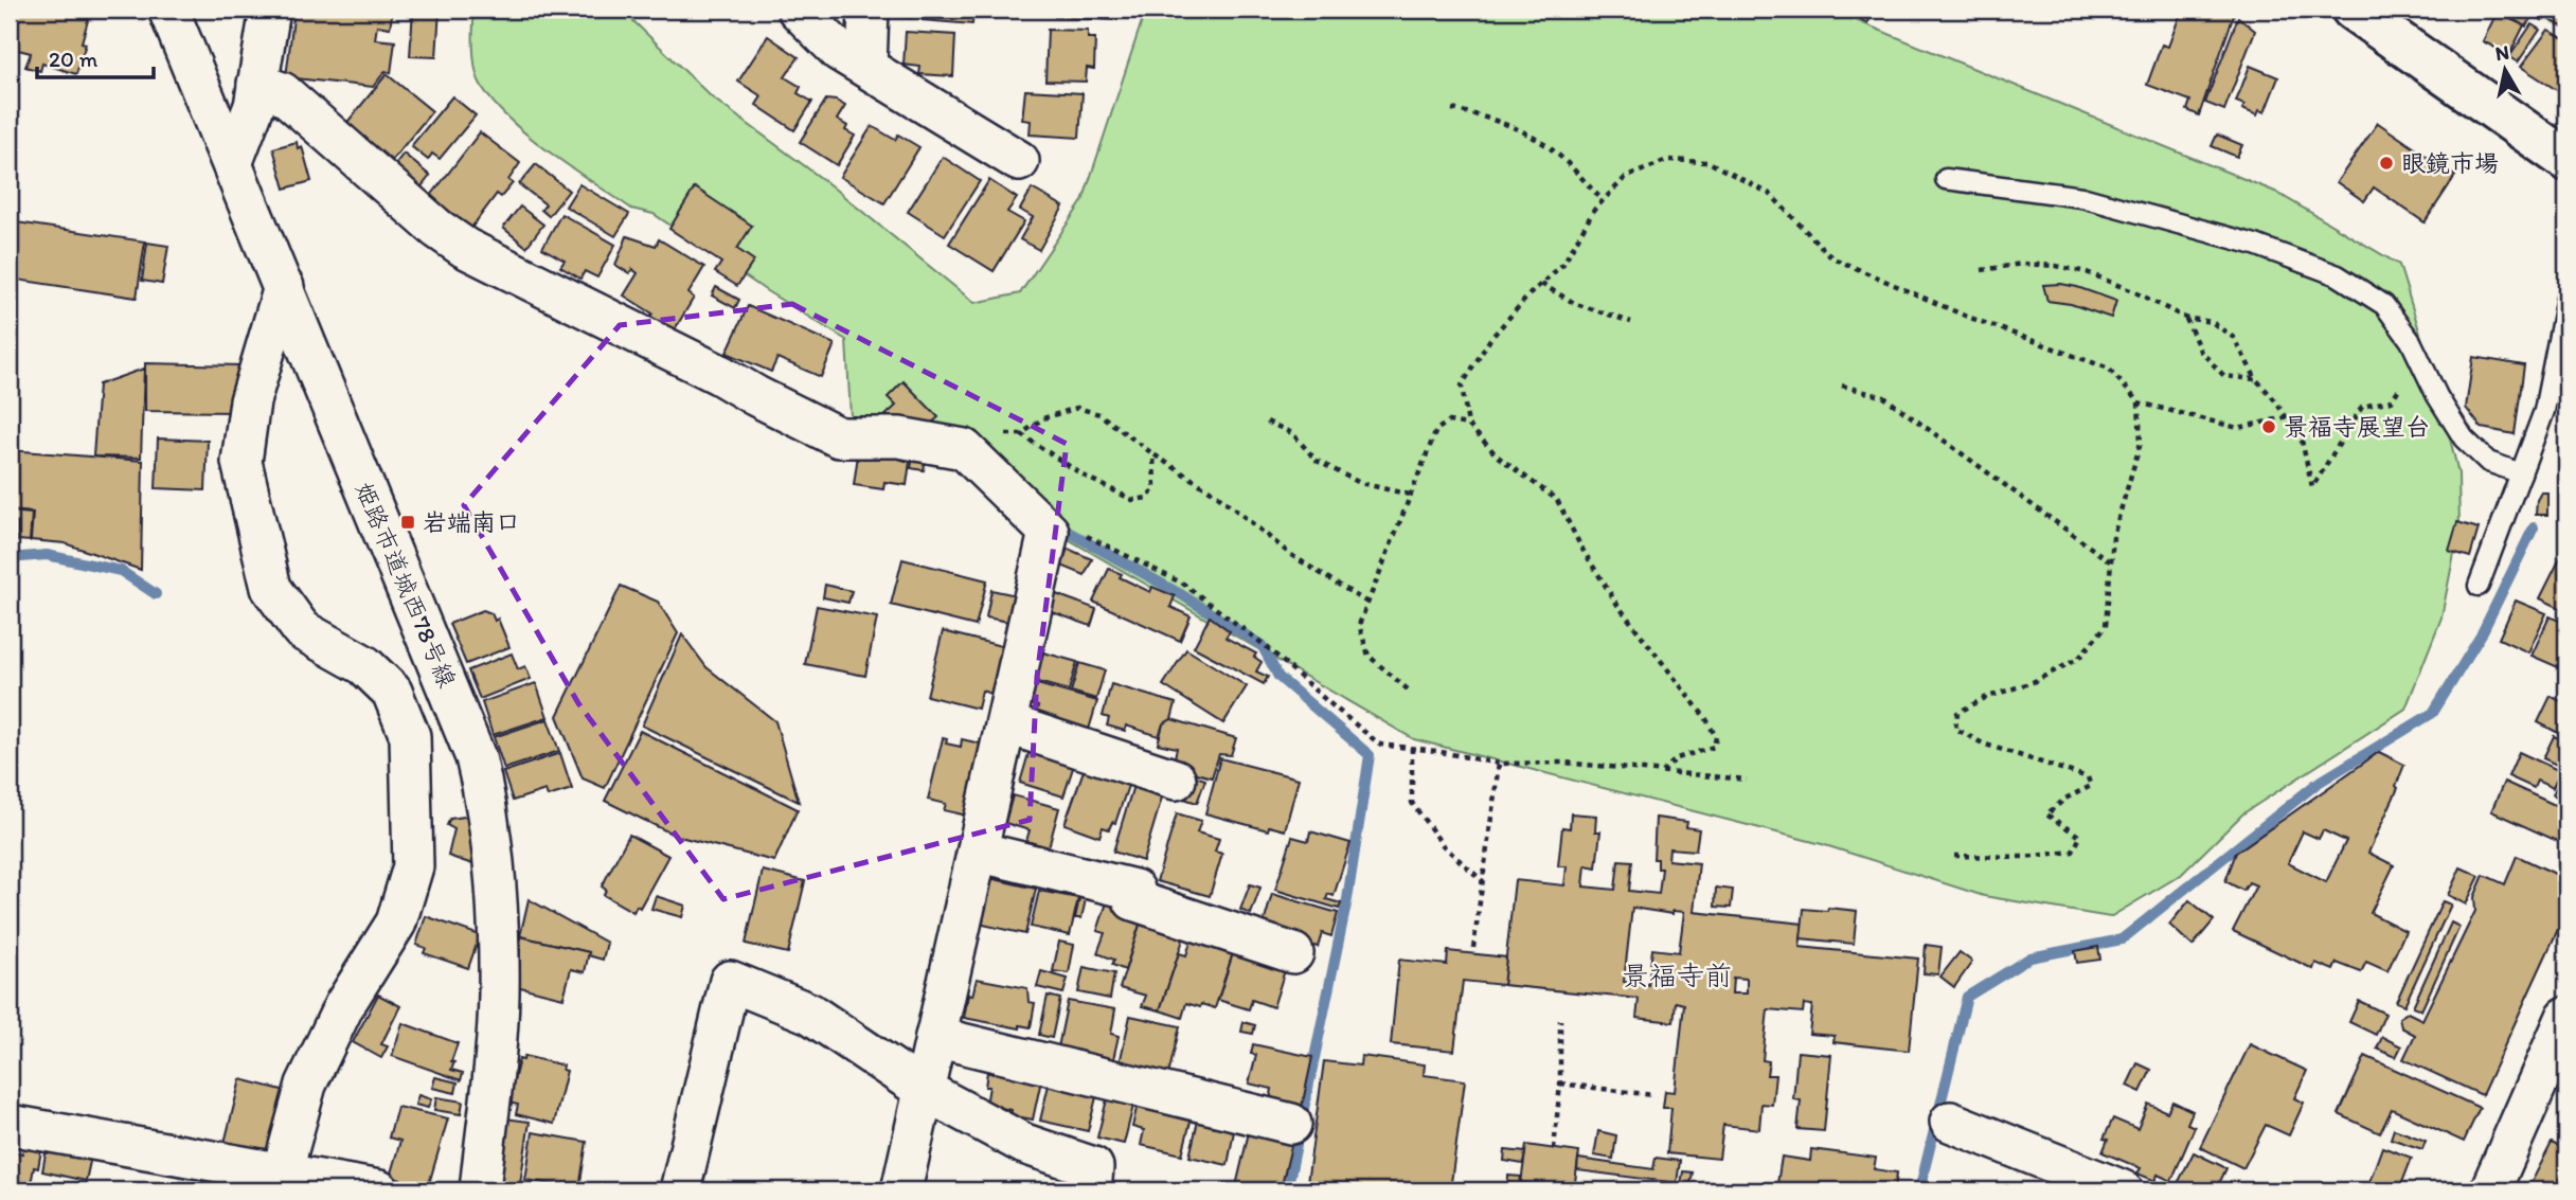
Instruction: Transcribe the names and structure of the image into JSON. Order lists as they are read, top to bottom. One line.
{"streets":{"street":["姫路市道城西78号線"]},"districts":["景福寺前"],"places":{"other":["眼鏡市場","景福寺展望台"],"transit":["岩端南口"]},"scale_bar":"20 m","north":"top"}
